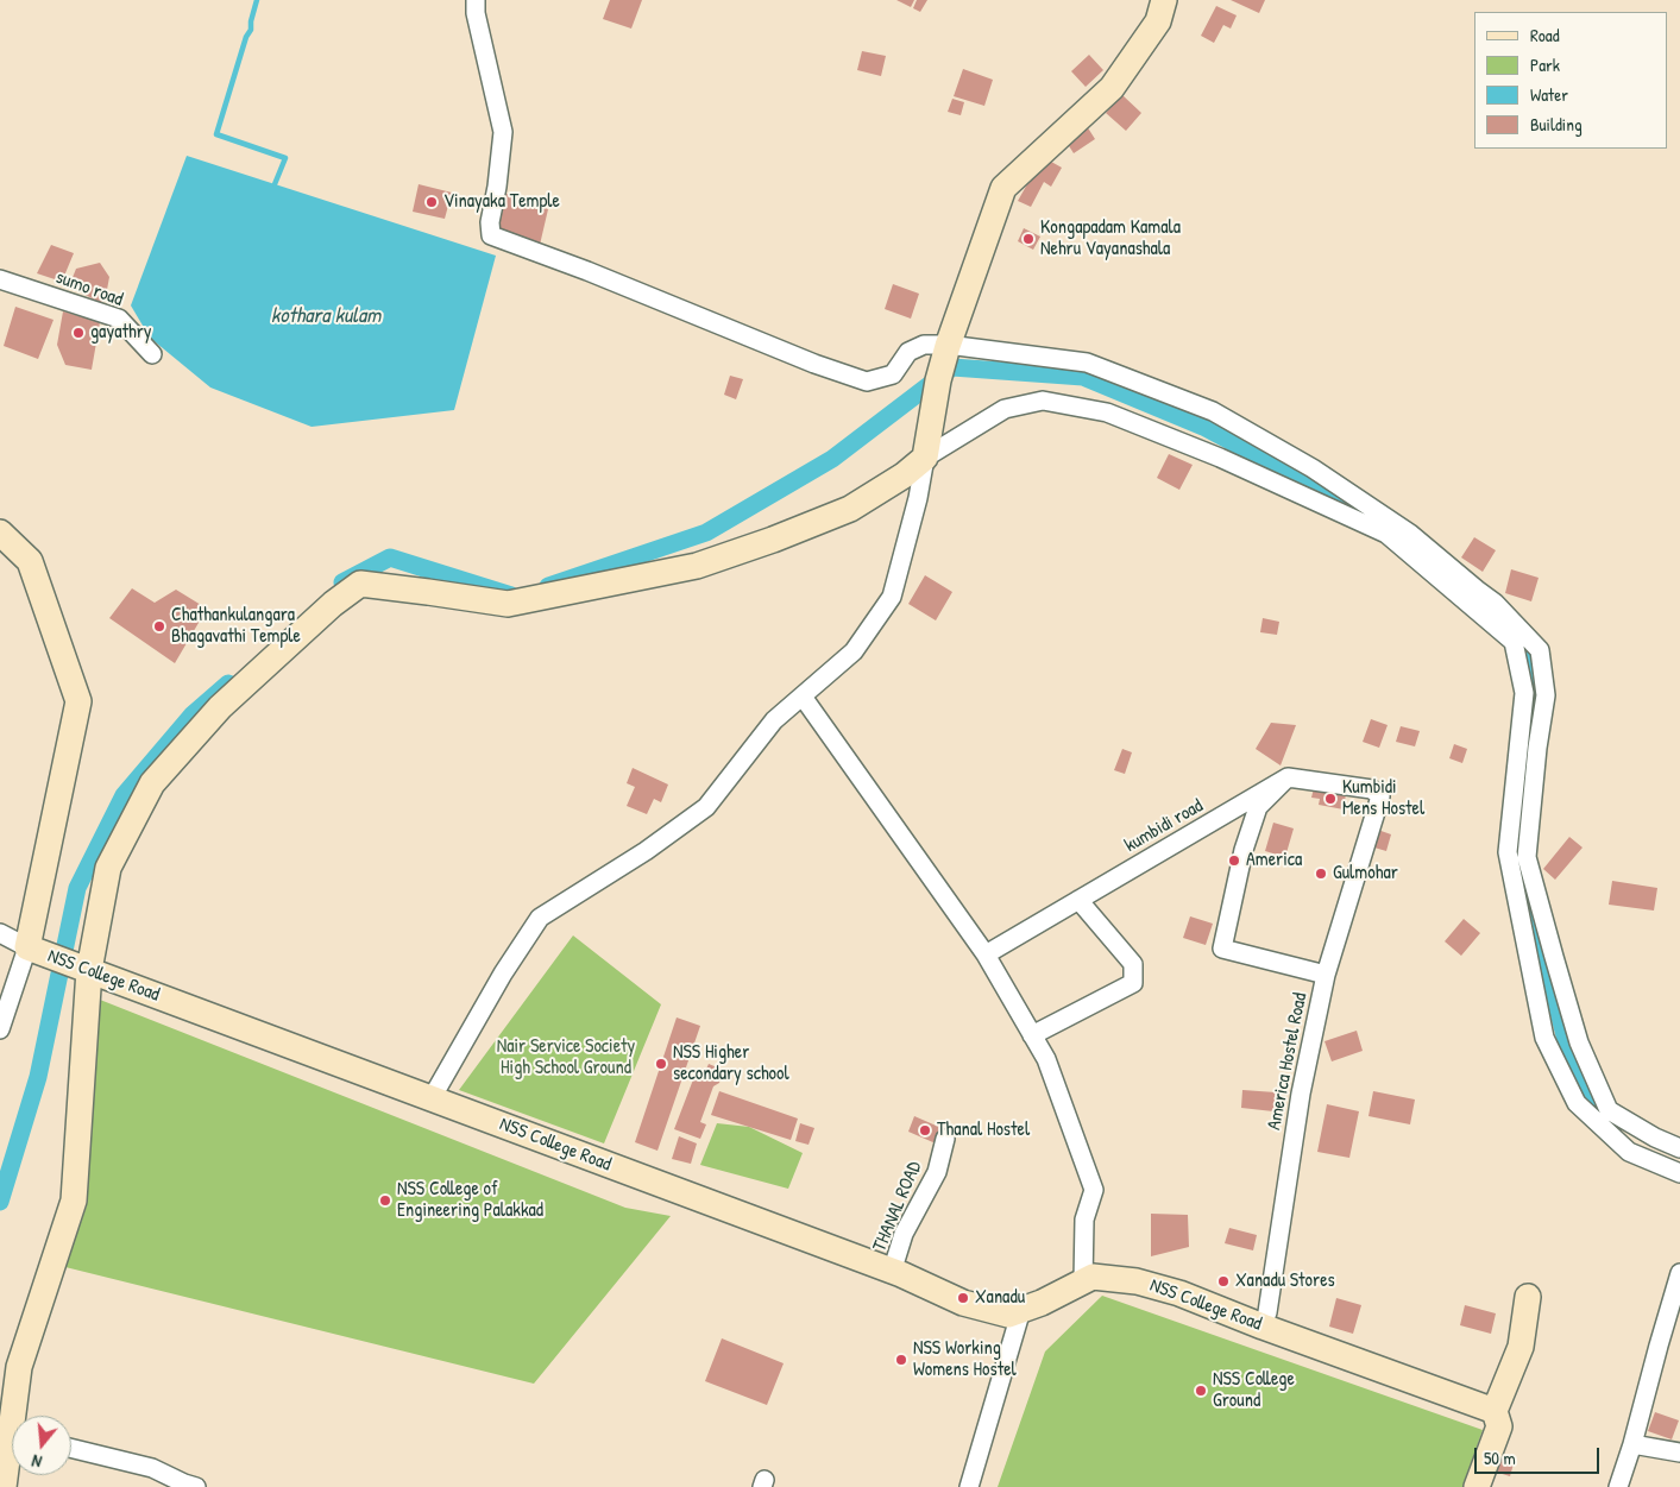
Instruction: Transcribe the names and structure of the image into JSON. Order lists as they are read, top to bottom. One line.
{"streets":{"street":["sumo road","kumbidi road","NSS College Road","America Hostel Road","THANAL ROAD"]},"crossings":[["kumbidi road","America Hostel Road"],["NSS College Road","America Hostel Road"],["NSS College Road","THANAL ROAD"]],"water":["kothara kulam"],"parks":["Nair Service Society High School Ground"],"places":["Vinayaka Temple","Kongapadam Kamala Nehru Vayanashala","gayathry","Chathankulangara Bhagavathi Temple","Kumbidi Mens Hostel","America","Gulmohar","NSS Higher secondary school","Thanal Hostel","NSS College of Engineering Palakkad","Xanadu Stores","Xanadu","NSS Working Womens Hostel","NSS College Ground"],"legend":["Road","Park","Water","Building"],"scale_bar":"50 m","north":"bottom"}
